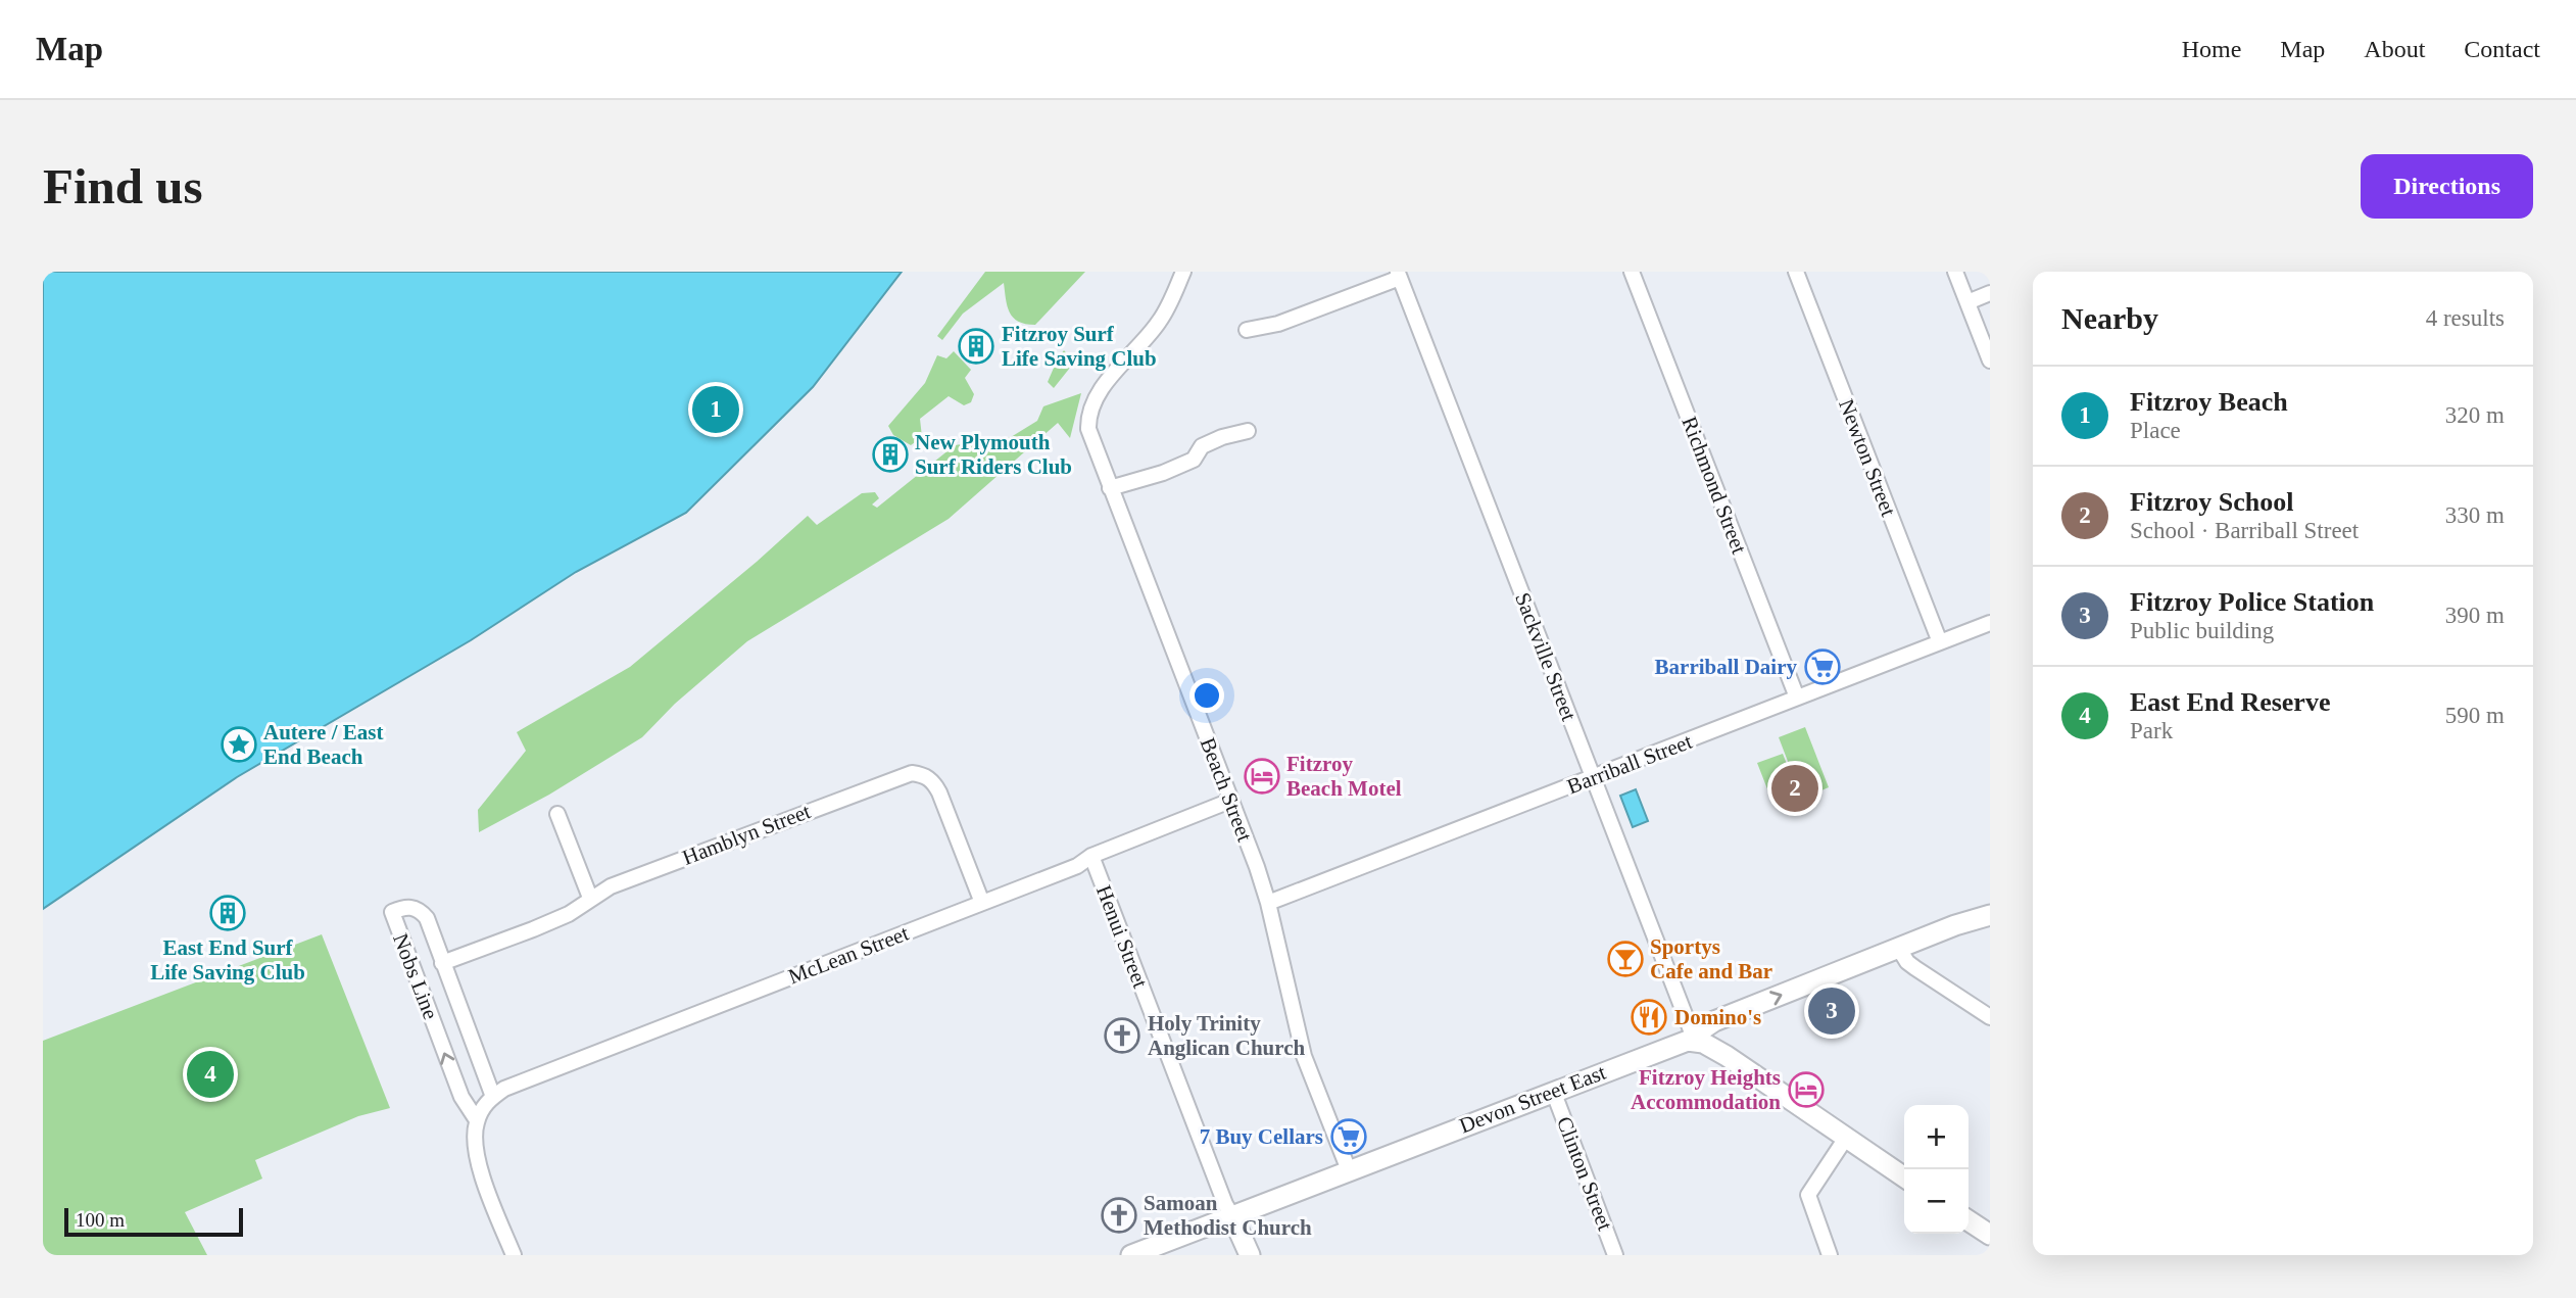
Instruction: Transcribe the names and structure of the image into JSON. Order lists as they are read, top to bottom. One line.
{"streets":{"main road":["Devon Street East"],"street":["Newton Street","Richmond Street","Sackville Street","Barriball Street","Beach Street","Hamblyn Street","Henui Street","McLean Street","Nobs Line","Clinton Street"]},"crossings":[["Newton Street","Barriball Street"],["Richmond Street","Barriball Street"],["Sackville Street","Barriball Street"],["Sackville Street","Devon Street East"],["Barriball Street","Beach Street"],["Beach Street","McLean Street"],["Beach Street","Devon Street East"],["Hamblyn Street","McLean Street"],["Hamblyn Street","Nobs Line"],["Henui Street","McLean Street"],["Henui Street","Devon Street East"],["McLean Street","Nobs Line"],["Devon Street East","Clinton Street"]],"places":{"building":["Fitzroy Surf Life Saving Club","New Plymouth Surf Riders Club","East End Surf Life Saving Club"],"supermarket":["Barriball Dairy","7 Buy Cellars"],"place":["Autere / East End Beach"],"hotel":["Fitzroy Beach Motel","Fitzroy Heights Accommodation"],"bar":["Sportys Cafe and Bar"],"restaurant":["Domino's"],"church":["Holy Trinity Anglican Church","Samoan Methodist Church"]},"scale_bar":"100 m","page":{"header":"Map","nav":["Home","Map","About","Contact"],"buttons":"Directions","title":"Find us","heading":["Nearby","4 results"],"list":[{"mark":"1","name":"Fitzroy Beach","note":"Place","value":"320 m"},{"mark":"2","name":"Fitzroy School","note":"School · Barriball Street","value":"330 m"},{"mark":"3","name":"Fitzroy Police Station","note":"Public building","value":"390 m"},{"mark":"4","name":"East End Reserve","note":"Park","value":"590 m"}],"pins":["1","2","3","4"],"map_buttons":["+","−"],"scale":"100 m"}}
